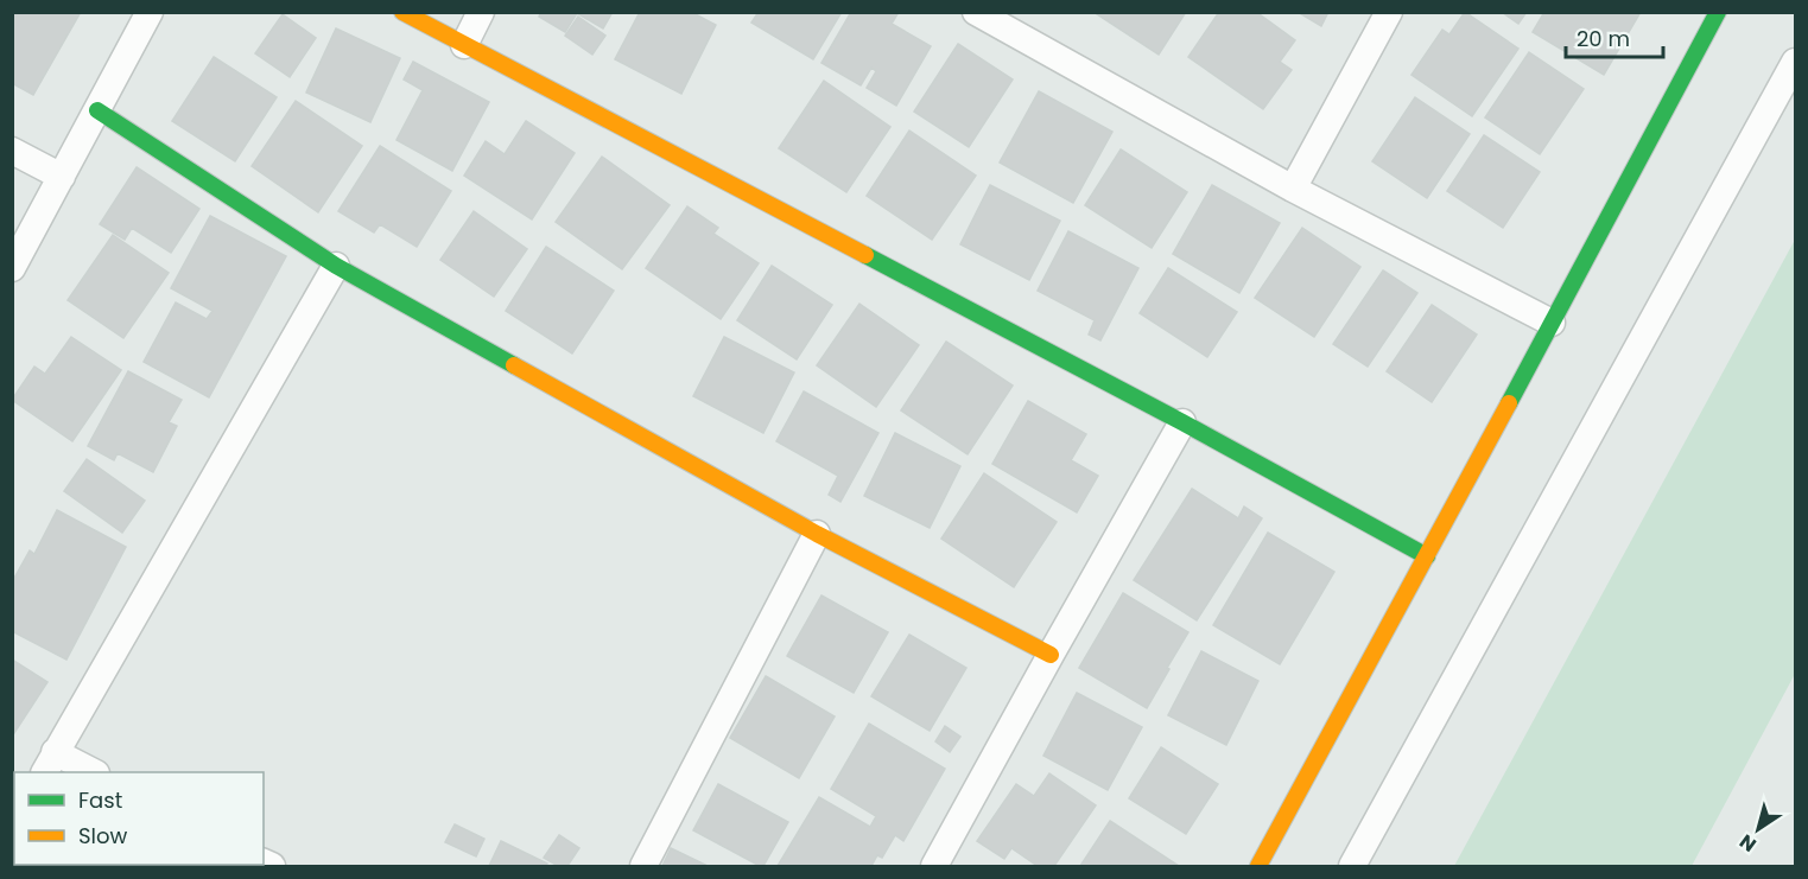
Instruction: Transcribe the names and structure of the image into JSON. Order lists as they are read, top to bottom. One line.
{"legend":["Fast","Slow"],"scale_bar":"20 m","north":"bottom left"}
